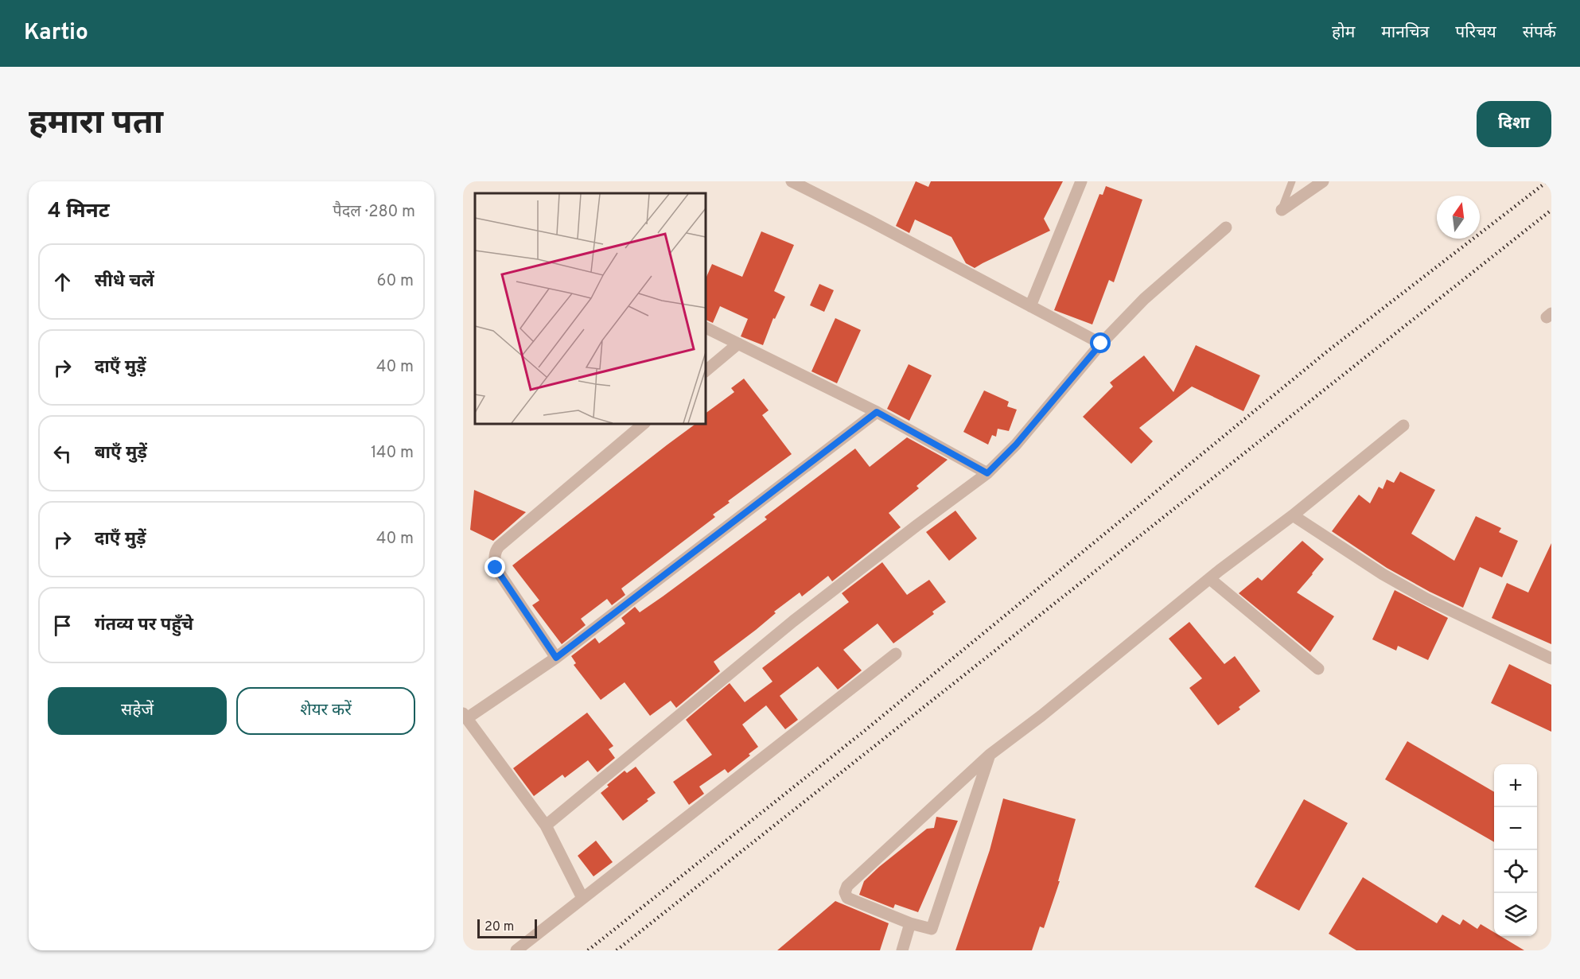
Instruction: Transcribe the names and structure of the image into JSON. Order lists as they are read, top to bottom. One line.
{"scale_bar":"20 m","north":"top","page":{"header":"Kartio","nav":["होम","मानचित्र","परिचय","संपर्क"],"buttons":["दिशा",["सहेजें","शेयर करें"]],"title":"हमारा पता","heading":["4 मिनट","पैदल · 280 m"],"list":[["सीधे चलें","60 m"],["दाएँ मुड़ें","40 m"],["बाएँ मुड़ें","140 m"],["दाएँ मुड़ें","40 m"],"गंतव्य पर पहुँचे"],"map_buttons":["+","−"],"scale":"20 m"}}
